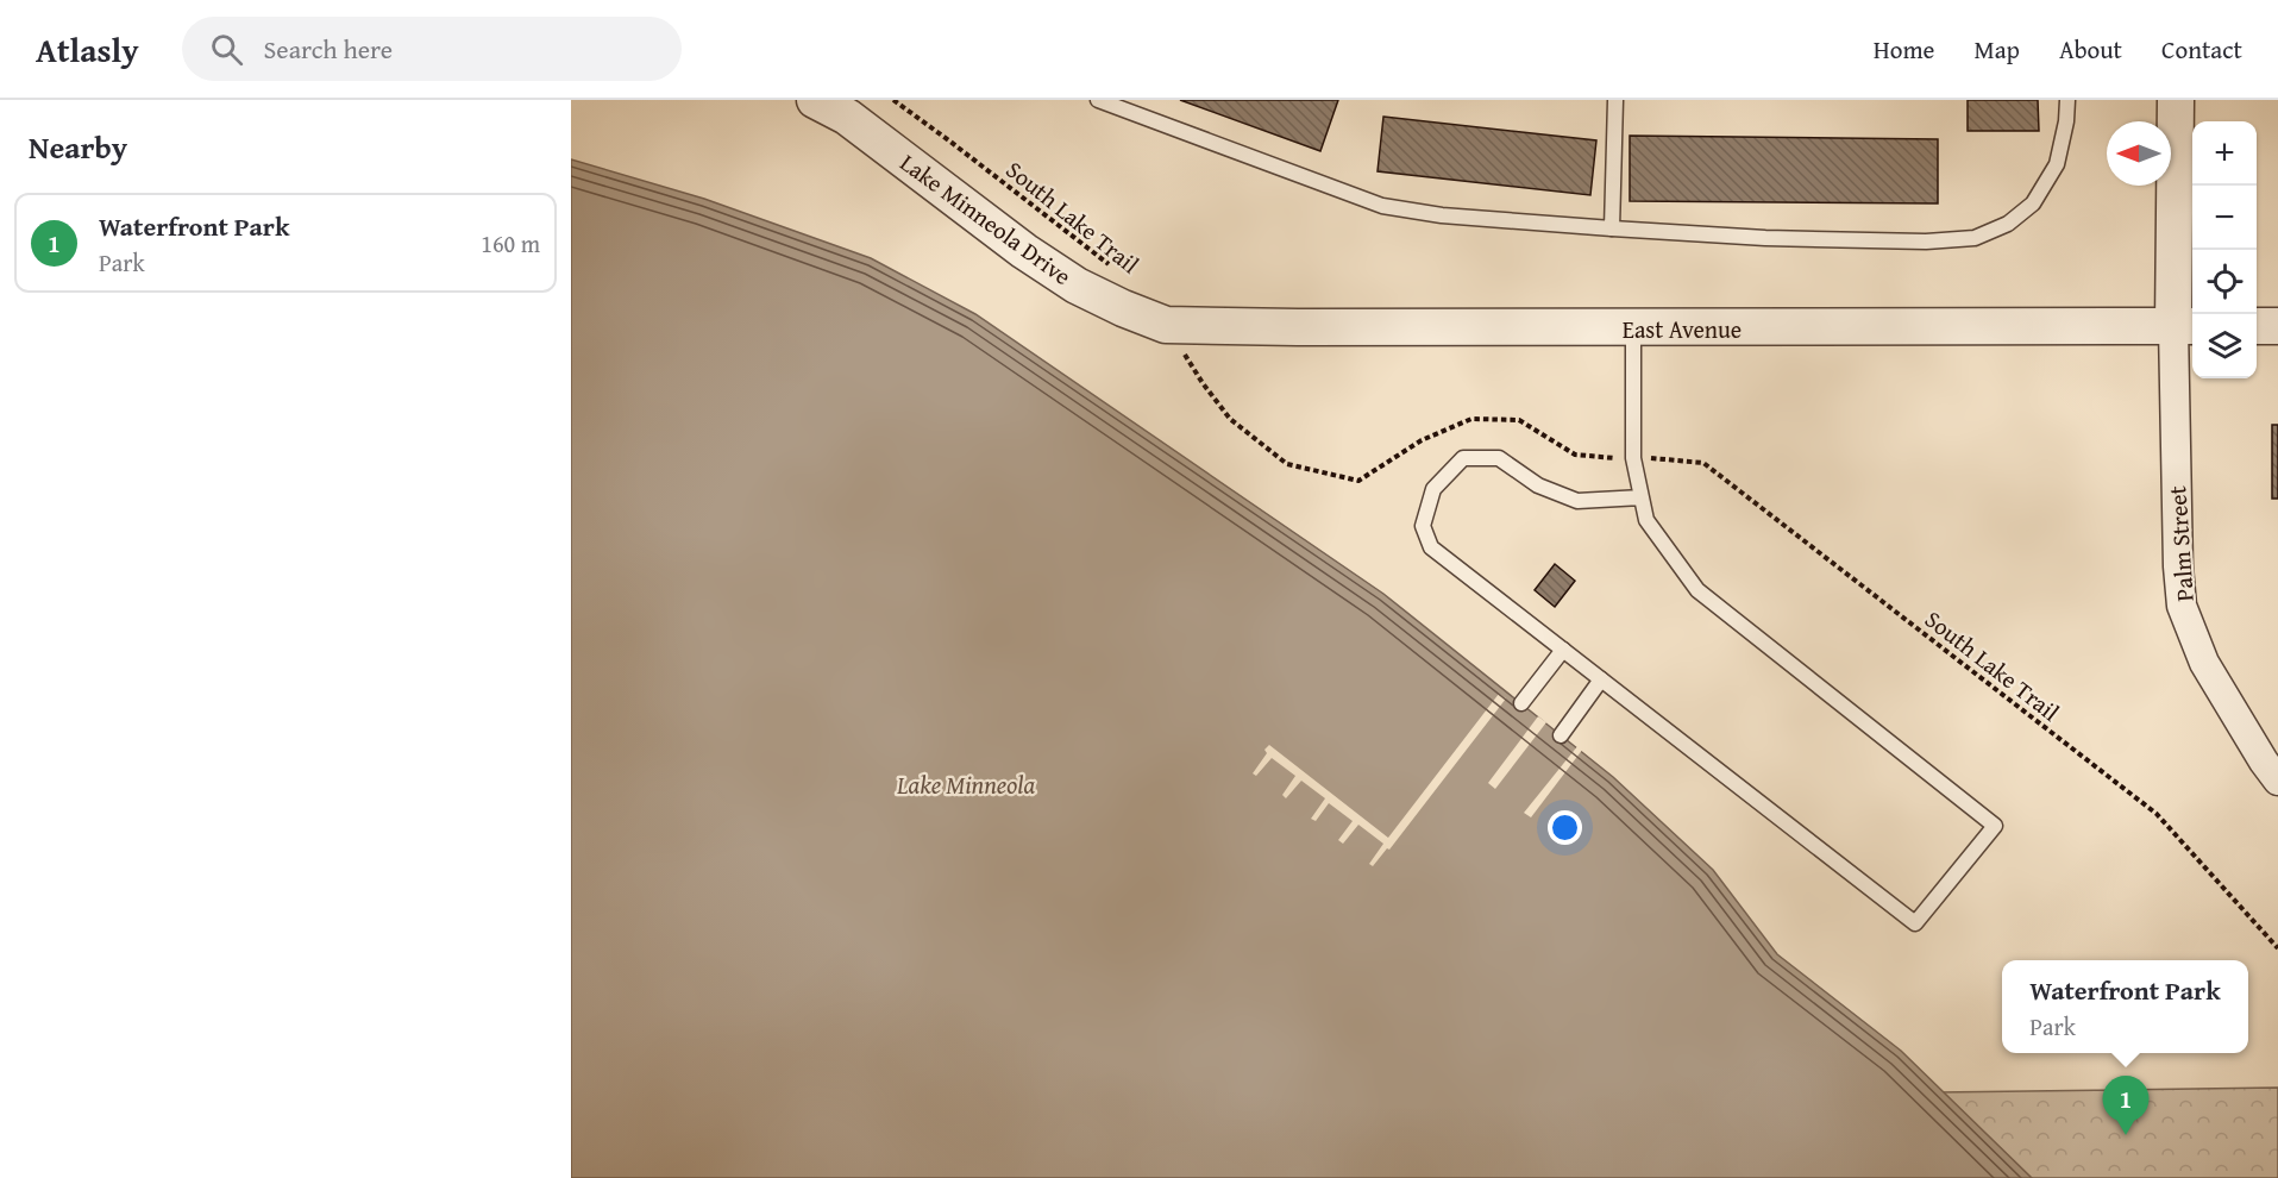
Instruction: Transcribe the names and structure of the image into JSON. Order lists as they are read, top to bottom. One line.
{"streets":{"street":["Lake Minneola Drive","East Avenue","Palm Street"],"path":["South Lake Trail"]},"crossings":[["Lake Minneola Drive","East Avenue"],["East Avenue","Palm Street"]],"water":["Lake Minneola"],"north":"left","page":{"header":"Atlasly","search":"Search here","nav":["Home","Map","About","Contact"],"heading":"Nearby","map_buttons":["+","−"],"list":[{"mark":"1","name":"Waterfront Park","note":"Park","value":"160 m"}],"popup":["Waterfront Park","Park"],"pins":"1"}}
